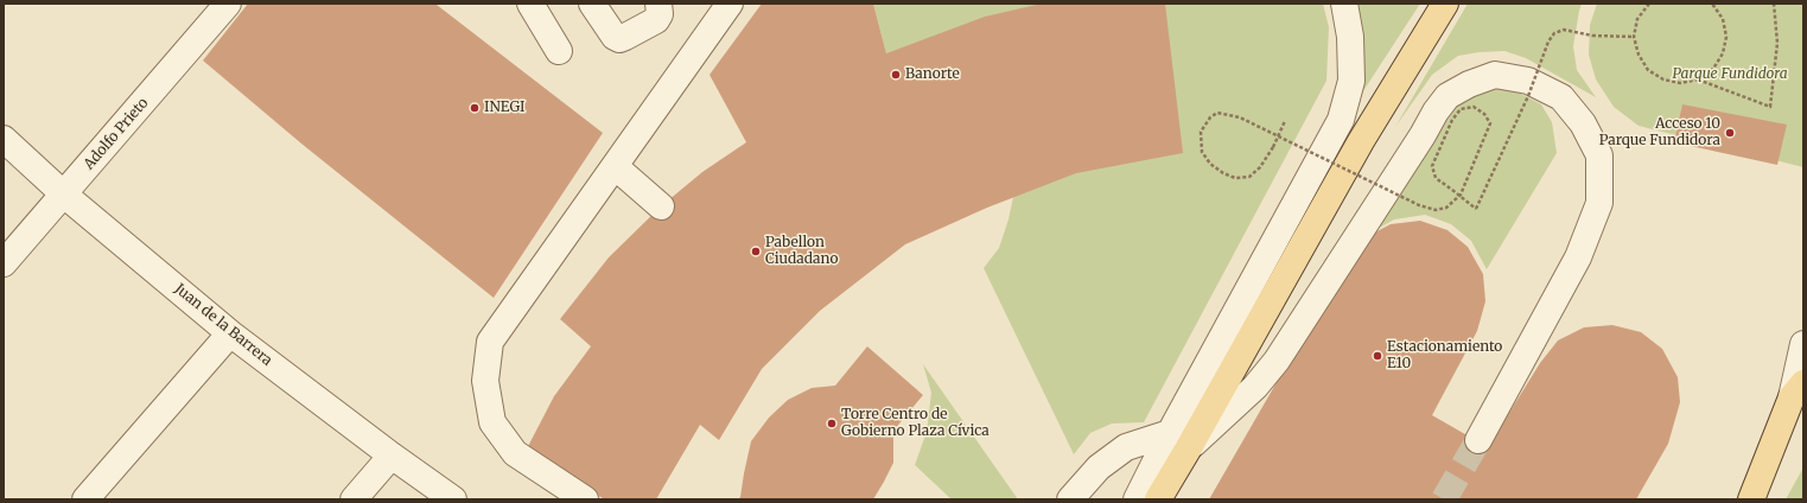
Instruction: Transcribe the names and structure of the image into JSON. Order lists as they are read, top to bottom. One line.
{"streets":{"street":["Adolfo Prieto","Juan de la Barrera"]},"crossings":[["Adolfo Prieto","Juan de la Barrera"]],"parks":["Parque Fundidora"],"places":["Banorte","INEGI","Acceso 10 Parque Fundidora","Pabellon Ciudadano","Estacionamiento E10","Torre Centro de Gobierno Plaza Cívica"]}
